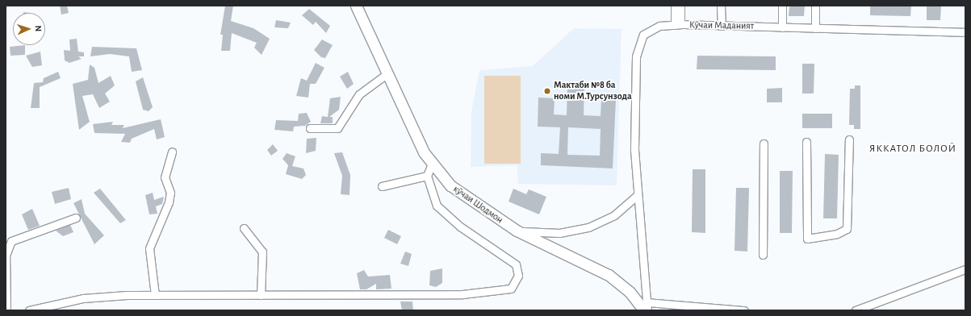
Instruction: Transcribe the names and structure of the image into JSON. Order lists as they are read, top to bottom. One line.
{"streets":{"main road":["кӯчаи Шодмон"],"street":["Кӯчаи Маданият"]},"crossings":[["Кӯчаи Маданият","кӯчаи Шодмон"]],"districts":["ЯККАТОЛ БОЛОӢ"],"places":["Мактаби №8 ба номи М.Турсунзода"],"north":"right"}
